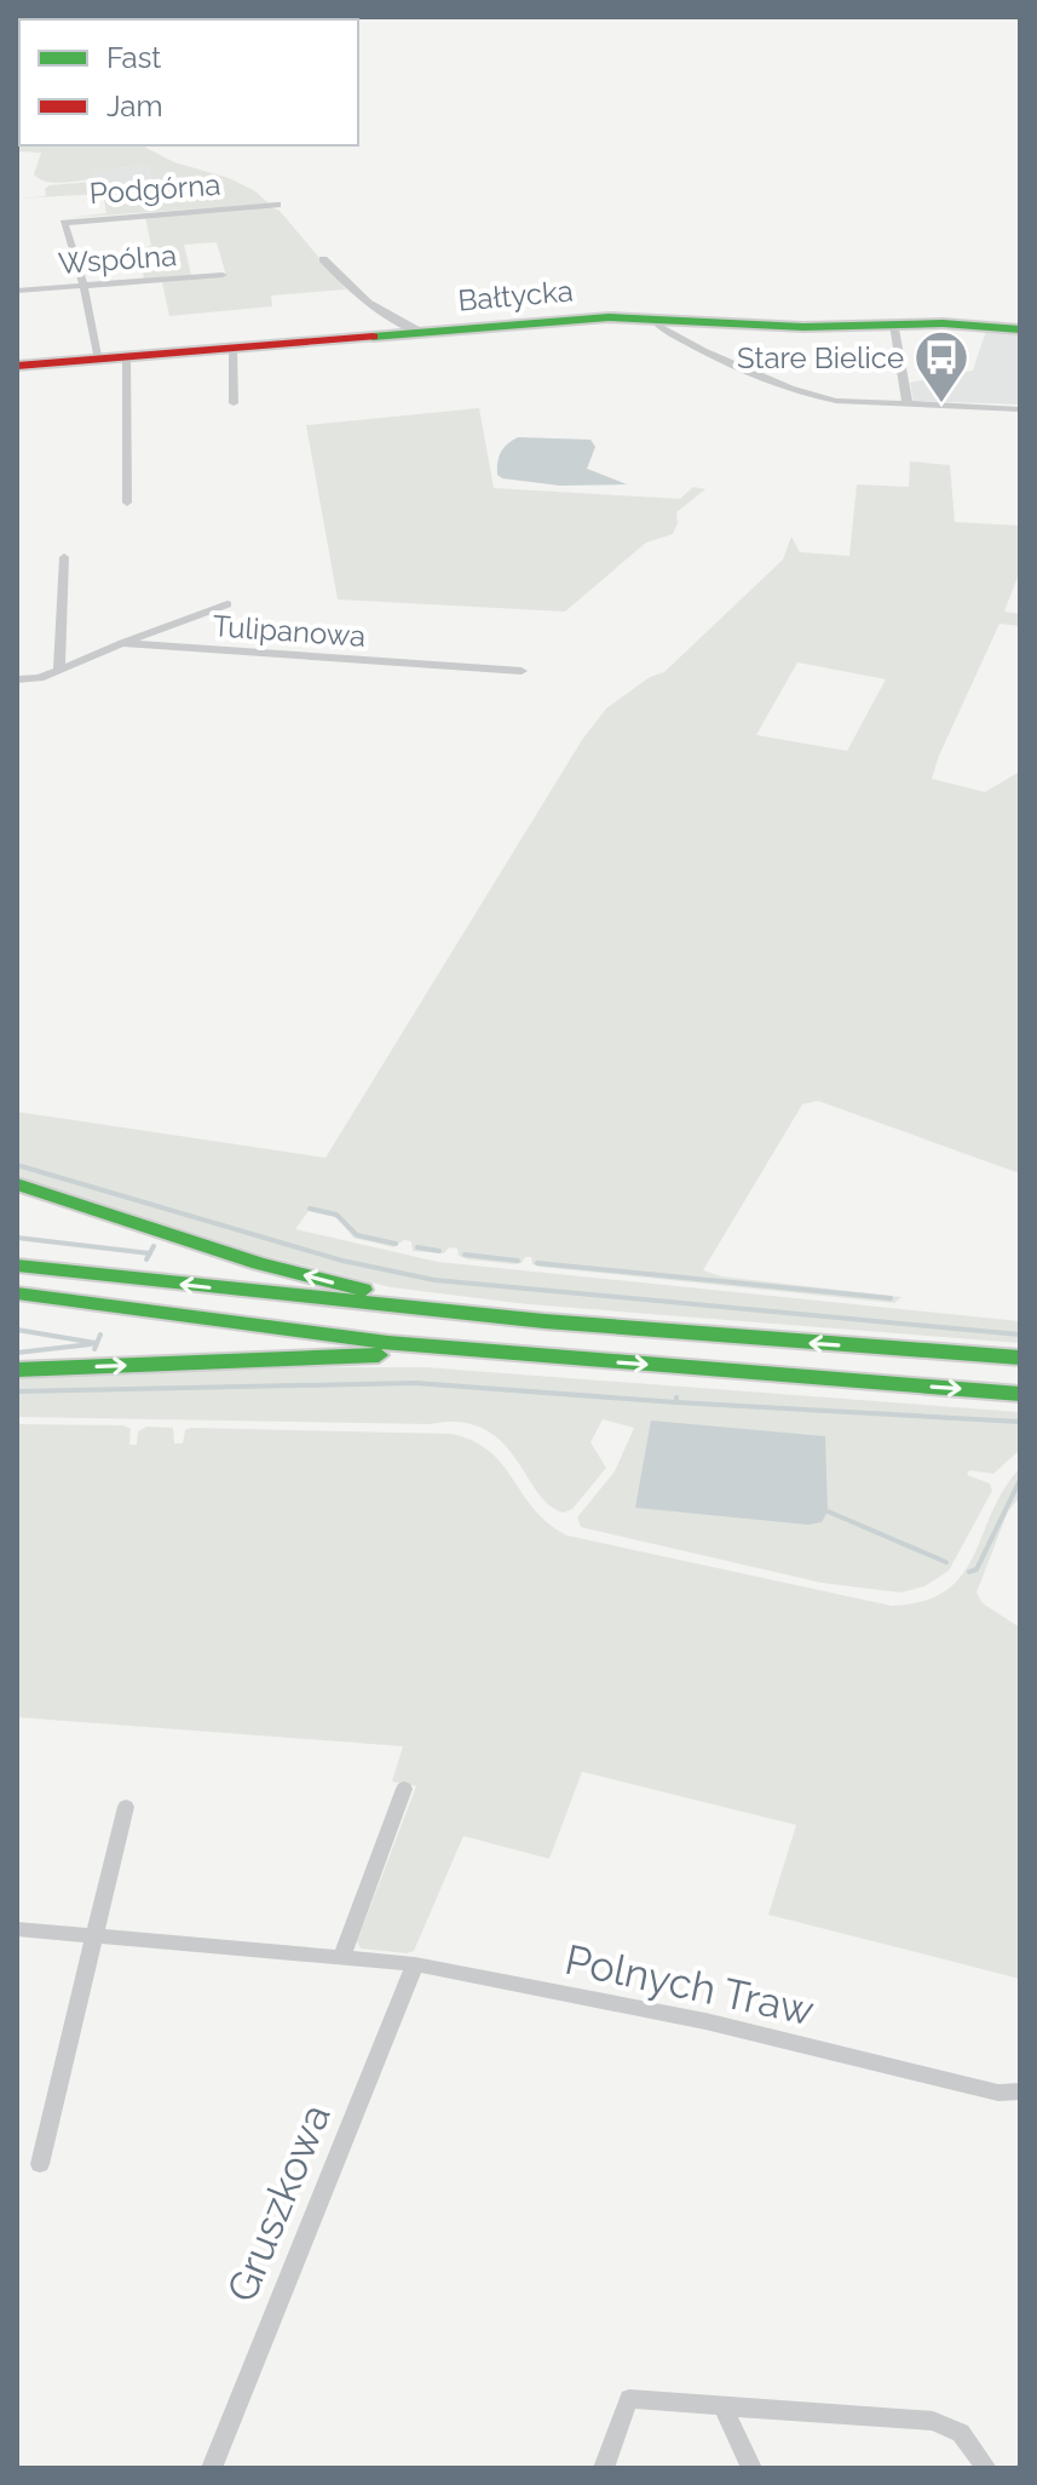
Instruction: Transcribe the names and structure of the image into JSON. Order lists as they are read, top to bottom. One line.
{"streets":{"main road":["Bałtycka"],"street":["Podgórna","Wspólna","Tulipanowa","Polnych Traw","Gruszkowa"]},"crossings":[["Podgórna","Wspólna"],["Podgórna","Bałtycka"],["Polnych Traw","Gruszkowa"]],"places":{"bus stop":["Stare Bielice"]},"legend":["Fast","Jam"]}
